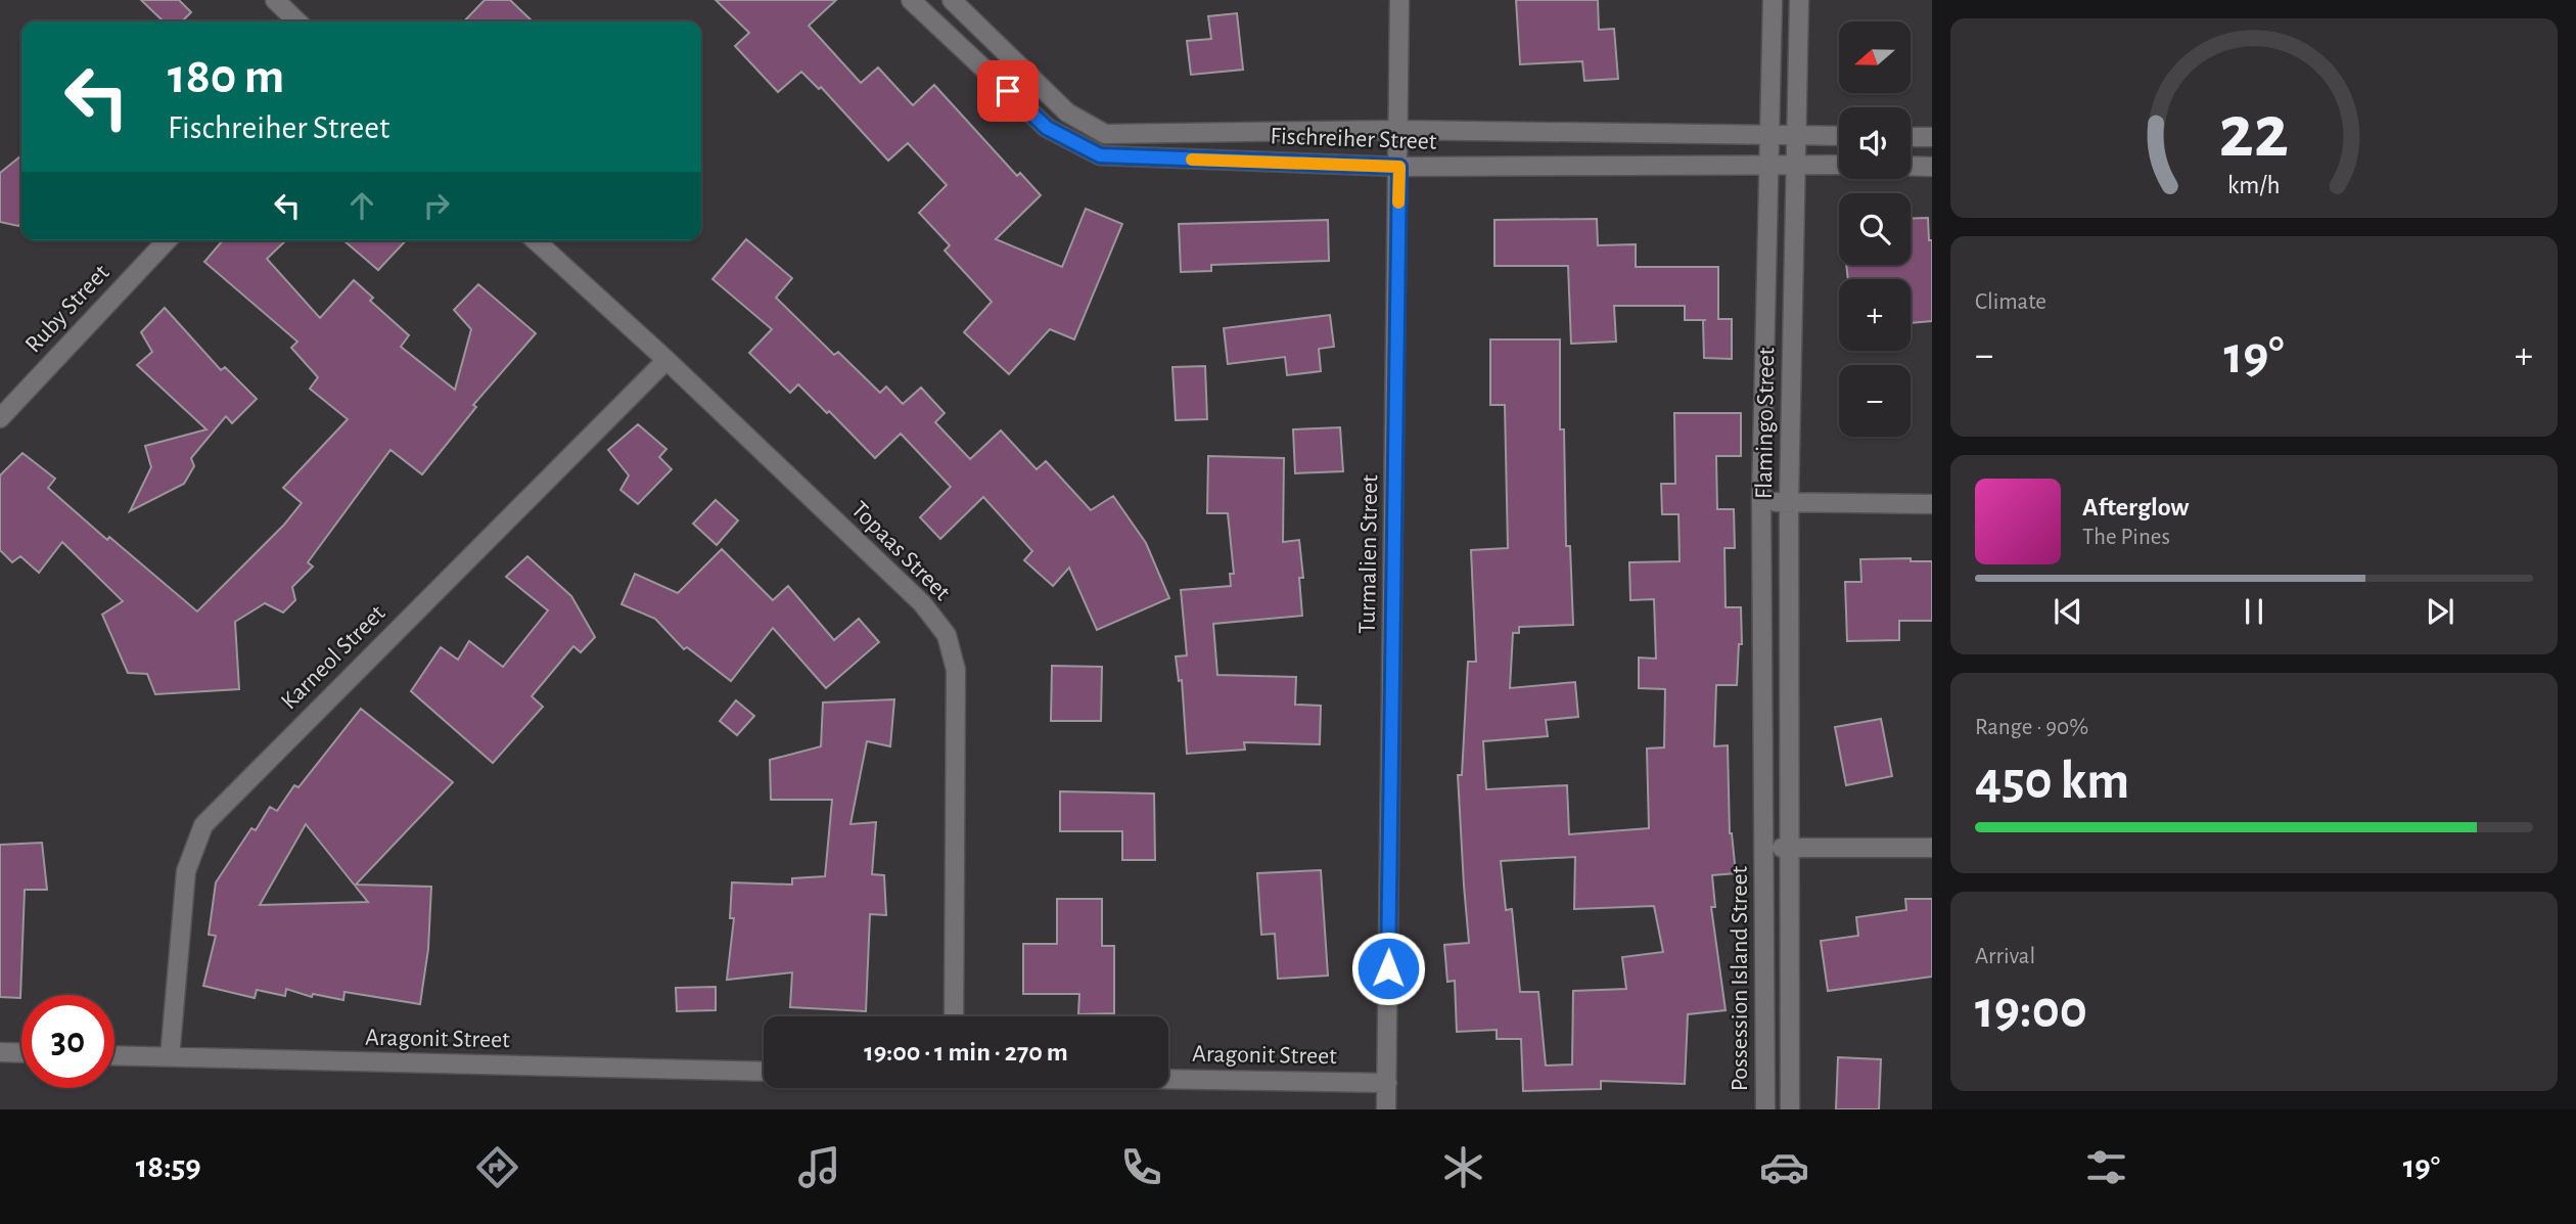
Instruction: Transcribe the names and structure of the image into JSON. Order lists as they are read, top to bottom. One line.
{"streets":{"street":["Fischreiher Street","Ruby Street","Flamingo Street","Topaas Street","Turmalien Street","Karneol Street","Possession Island Street","Aragonit Street"]},"crossings":[["Fischreiher Street","Flamingo Street"],["Fischreiher Street","Turmalien Street"],["Flamingo Street","Possession Island Street"],["Topaas Street","Karneol Street"],["Turmalien Street","Aragonit Street"],["Karneol Street","Aragonit Street"]],"north":"left","page":{"map_buttons":["+","−"],"turn":["180 m","Fischreiher Street"],"tile":["Climate",["Range · 90%","450 km"],["Arrival","19:00"]],"heat":["−","19°","+"],"song":["Afterglow","The Pines"],"limit":"30","trip":"19:00 · 1 min · 270 m","tabs":["18:59","19°"],"gauge":["22","km/h"]}}
